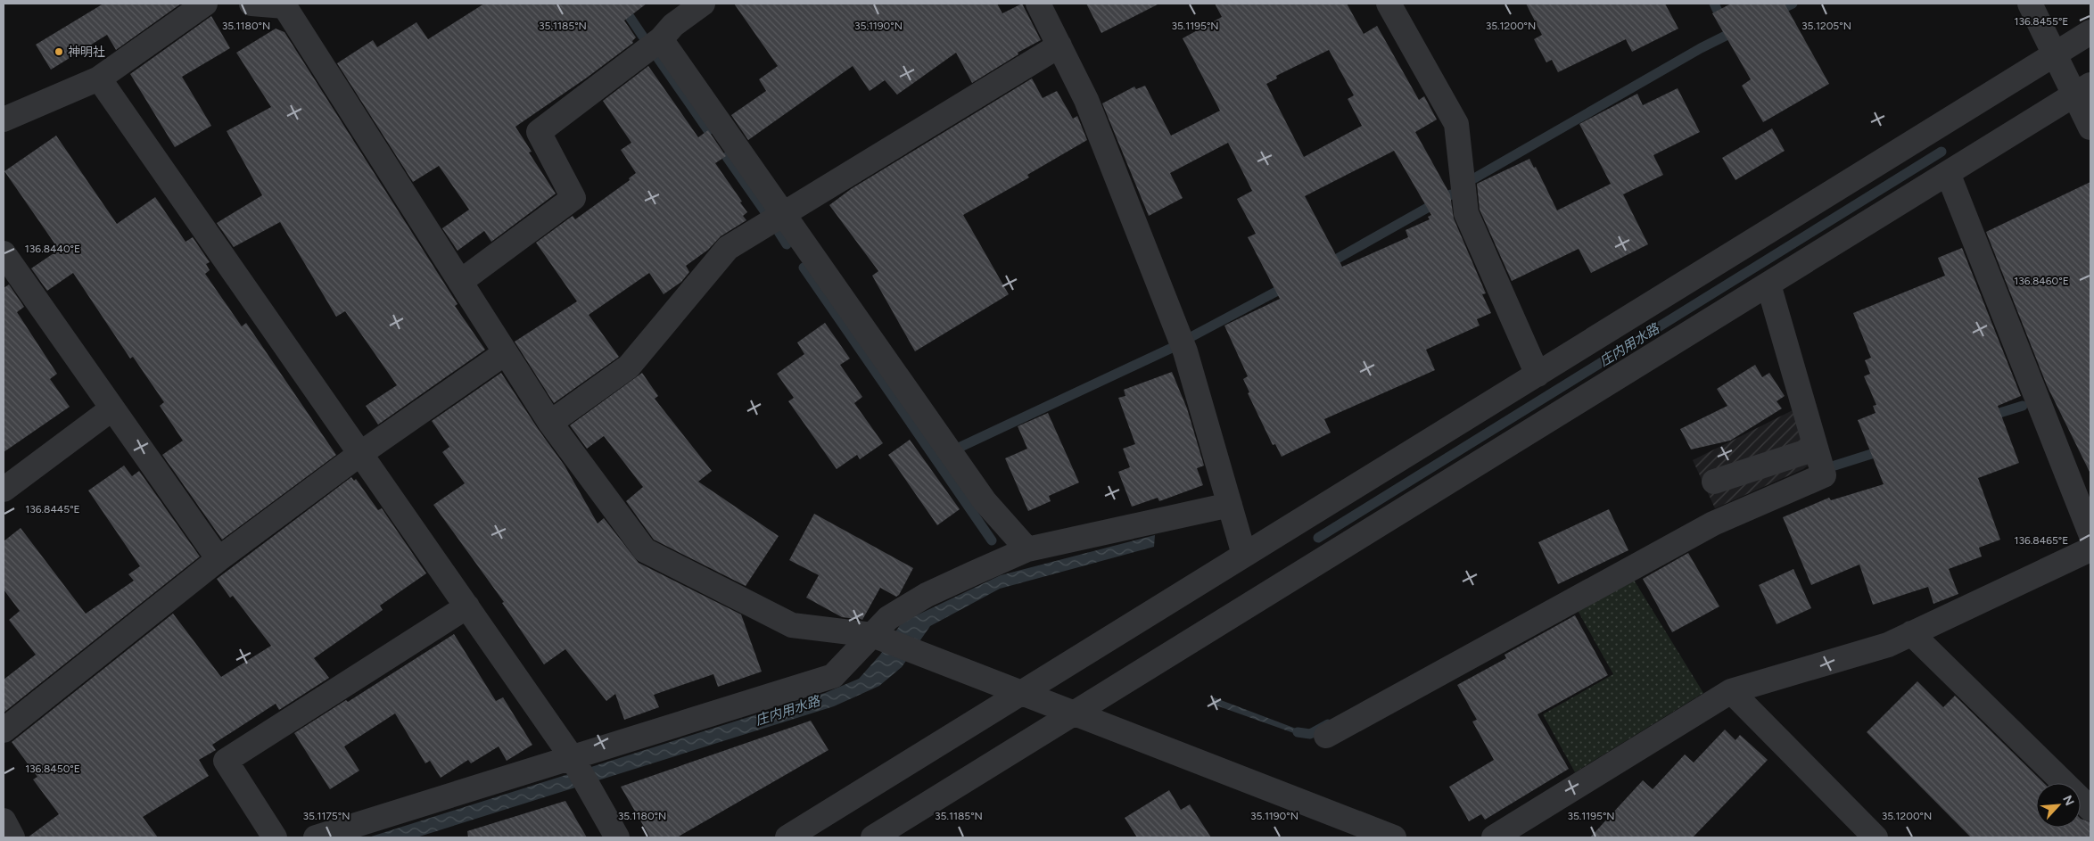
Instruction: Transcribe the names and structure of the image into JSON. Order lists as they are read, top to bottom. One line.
{"water":["庄内用水路"],"places":["神明社"],"north":"top right","coordinates":["136.8455°E","35.1205°N","35.1180°N","35.1185°N","35.1190°N","35.1195°N","35.1200°N","136.8440°E","136.8460°E","136.8445°E","136.8465°E","136.8450°E","35.1175°N"]}
